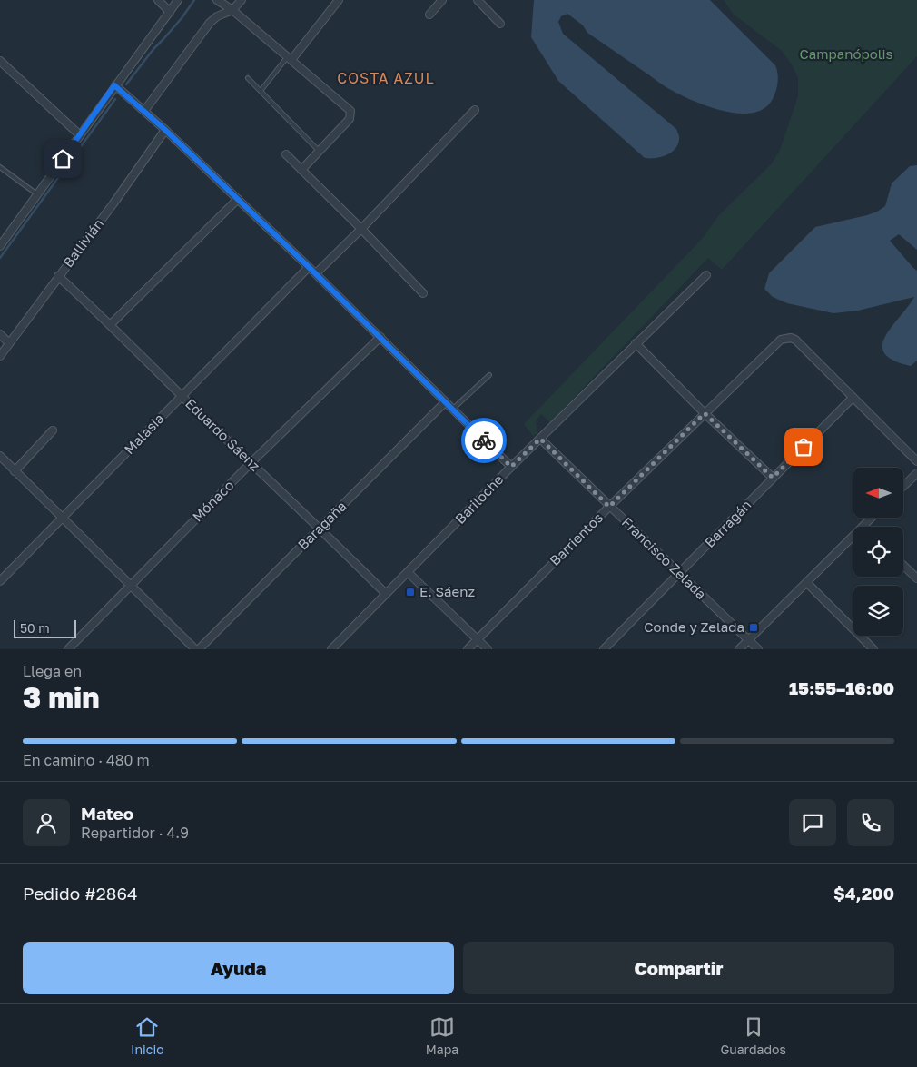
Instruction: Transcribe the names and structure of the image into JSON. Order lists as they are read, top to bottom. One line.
{"streets":{"street":["Ballivián","Malasia","Eduardo Sáenz","Bariloche","Mónaco","Barragán","Baragaña","Barrientos","Francisco Zelada"]},"crossings":[["Ballivián","Eduardo Sáenz"],["Malasia","Eduardo Sáenz"],["Eduardo Sáenz","Bariloche"],["Eduardo Sáenz","Mónaco"],["Eduardo Sáenz","Baragaña"],["Bariloche","Francisco Zelada"],["Barragán","Barrientos"],["Barragán","Francisco Zelada"],["Barrientos","Francisco Zelada"]],"districts":["COSTA AZUL"],"parks":["Campanópolis"],"places":{"transit":["E. Sáenz","Conde y Zelada"]},"scale_bar":"50 m","north":"left","page":{"scale":"50 m","heading":["3 min","Llega en","15:55–16:00"],"panel":["Mateo","Repartidor · 4.9","Pedido #2864","$4,200"],"bar":"En camino · 480 m","buttons":["Ayuda","Compartir"],"tabs":["Inicio","Mapa","Guardados"]}}
